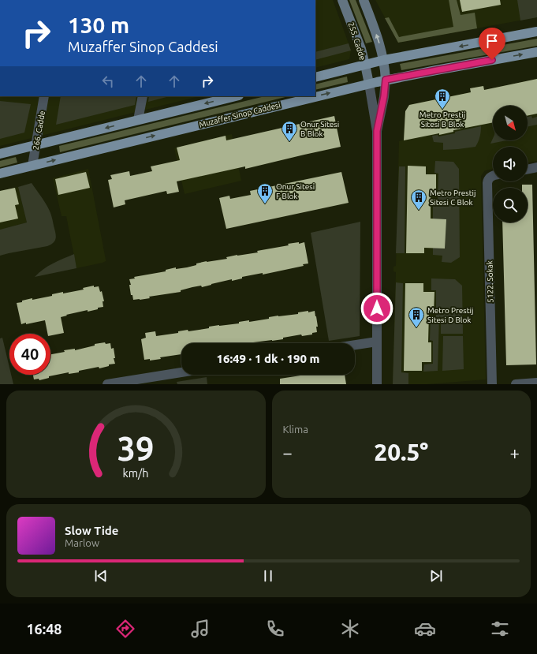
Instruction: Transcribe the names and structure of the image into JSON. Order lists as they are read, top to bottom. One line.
{"streets":{"main road":["255. Cadde","Muzaffer Sinop Caddesi"],"street":["266. Cadde","5122. Sokak"]},"crossings":[["255. Cadde","Muzaffer Sinop Caddesi"],["Muzaffer Sinop Caddesi","266. Cadde"]],"places":{"building":["Metro Prestij Sitesi B Blok","Onur Sitesi B Blok","Onur Sitesi F Blok","Metro Prestij Sitesi C Blok","Metro Prestij Sitesi D Blok"]},"north":"bottom right","page":{"turn":["130 m","Muzaffer Sinop Caddesi"],"limit":"40","trip":"16:49 · 1 dk · 190 m","tile":"Klima","heat":["−","20.5°","+"],"song":["Slow Tide","Marlow"],"tabs":"16:48","gauge":["39","km/h"]}}
